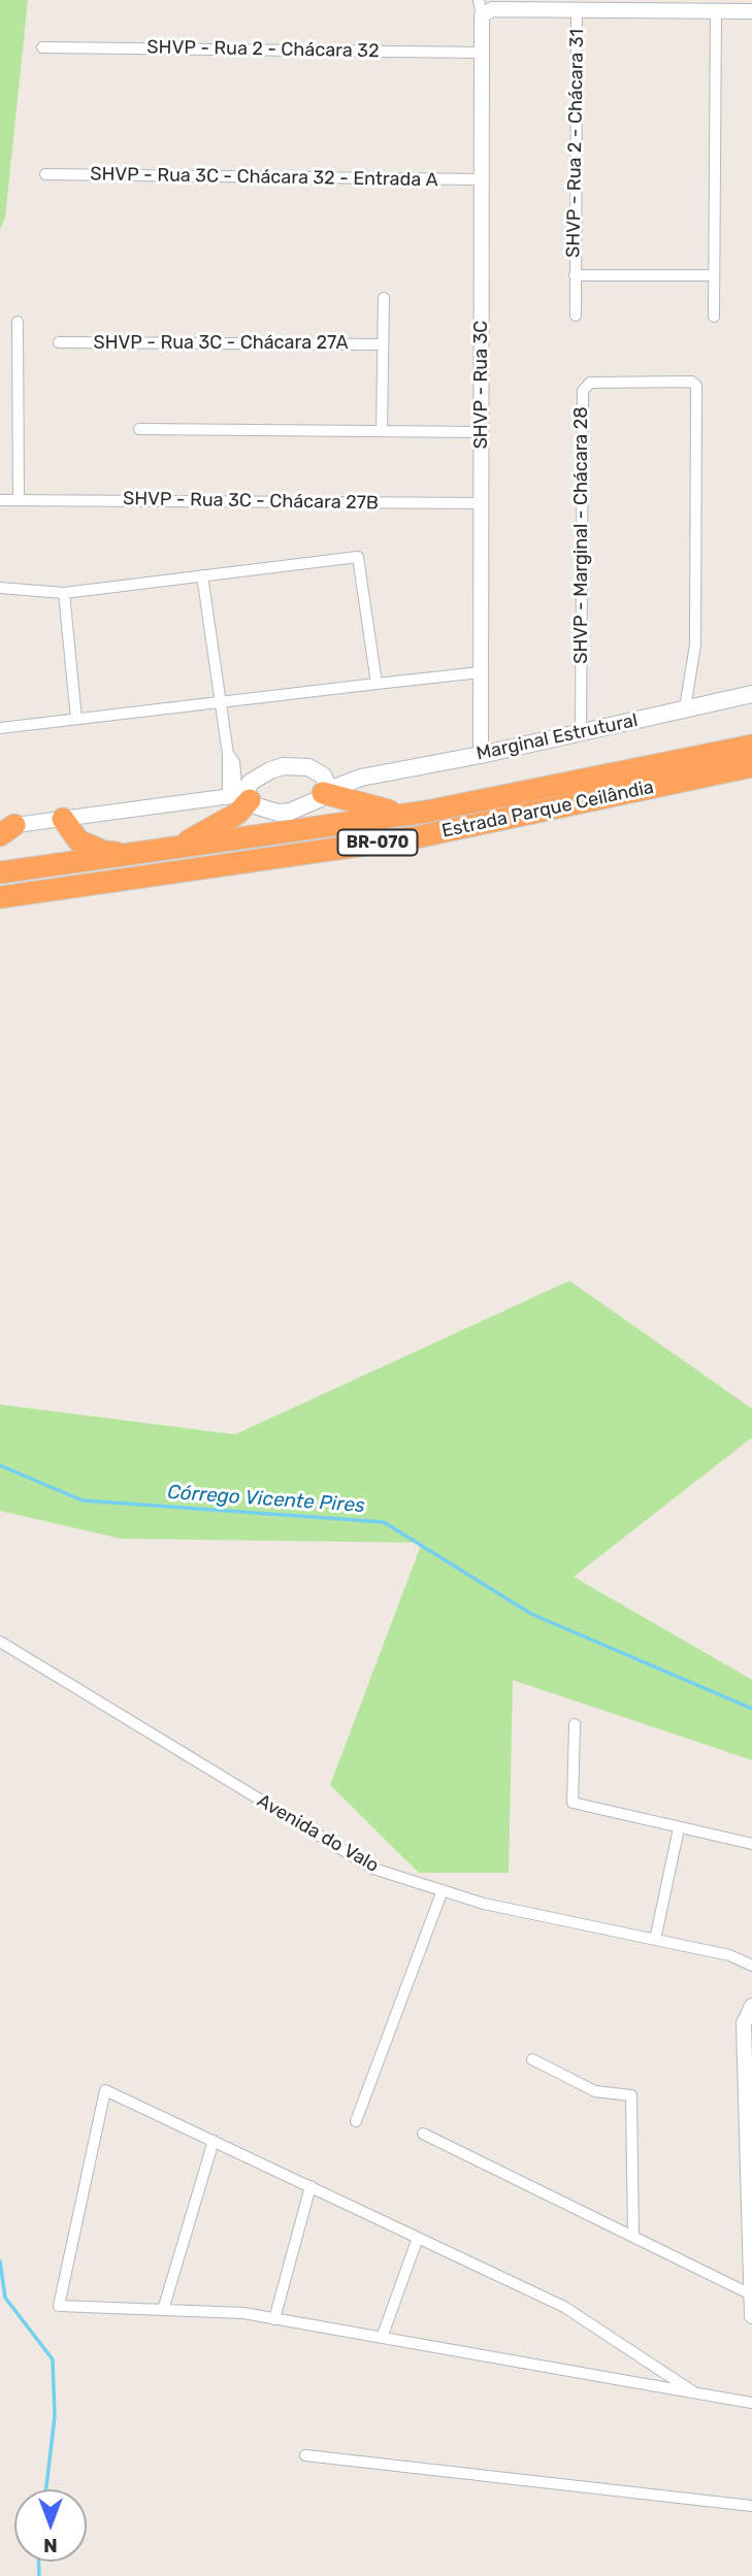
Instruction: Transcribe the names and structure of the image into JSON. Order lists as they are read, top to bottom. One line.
{"streets":{"highway":["Estrada Parque Ceilândia","BR-070"],"main road":["Marginal Estrutural"],"street":["SHVP - Rua 2 - Chácara 32","SHVP - Rua 2 - Chácara 31","SHVP - Rua 3C - Chácara 32 - Entrada A","SHVP - Rua 3C - Chácara 27A","SHVP - Rua 3C","SHVP - Rua 3C - Chácara 27B","SHVP - Marginal - Chácara 28","Avenida do Valo"]},"crossings":[["SHVP - Rua 2 - Chácara 32","SHVP - Rua 3C"],["SHVP - Rua 3C - Chácara 32 - Entrada A","SHVP - Rua 3C"],["SHVP - Rua 3C","SHVP - Rua 3C - Chácara 27B"],["SHVP - Rua 3C","Marginal Estrutural"],["SHVP - Marginal - Chácara 28","Marginal Estrutural"]],"water":["Córrego Vicente Pires"],"north":"bottom"}
